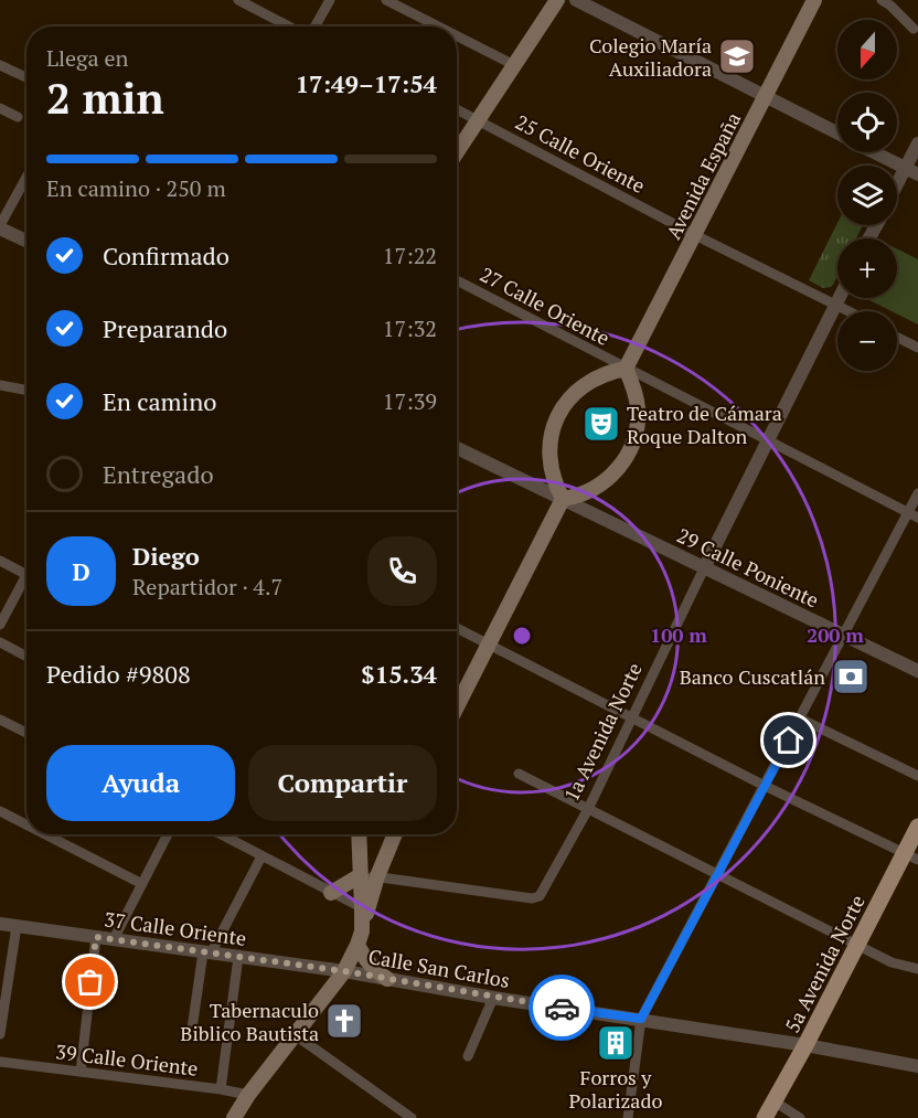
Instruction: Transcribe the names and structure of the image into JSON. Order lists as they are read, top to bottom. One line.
{"streets":{"main road":["Avenida España","5a Avenida Norte"],"street":["25 Calle Oriente","27 Calle Oriente","29 Calle Poniente","1a Avenida Norte","37 Calle Oriente","Calle San Carlos","39 Calle Oriente"]},"crossings":[["25 Calle Oriente","Avenida España"],["25 Calle Oriente","1a Avenida Norte"],["Avenida España","27 Calle Oriente"],["27 Calle Oriente","1a Avenida Norte"],["29 Calle Poniente","1a Avenida Norte"],["37 Calle Oriente","Calle San Carlos"],["5a Avenida Norte","Calle San Carlos"]],"places":{"school or university":["Colegio María Auxiliadora"],"theatre":["Teatro de Cámara Roque Dalton"],"bank":["Banco Cuscatlán"],"church":["Tabernaculo Biblico Bautista"],"building":["Forros y Polarizado"]},"north":"bottom","page":{"map_buttons":["+","−"],"heading":["2 min","Llega en","17:49–17:54"],"panel":["Diego","Repartidor · 4.7","Pedido #9808","$15.34"],"bar":"En camino · 250 m","list":[["Confirmado","17:22"],["Preparando","17:32"],["En camino","17:39"],"Entregado"],"round":"D","buttons":["Ayuda","Compartir"]},"rings":["100 m","200 m"]}
